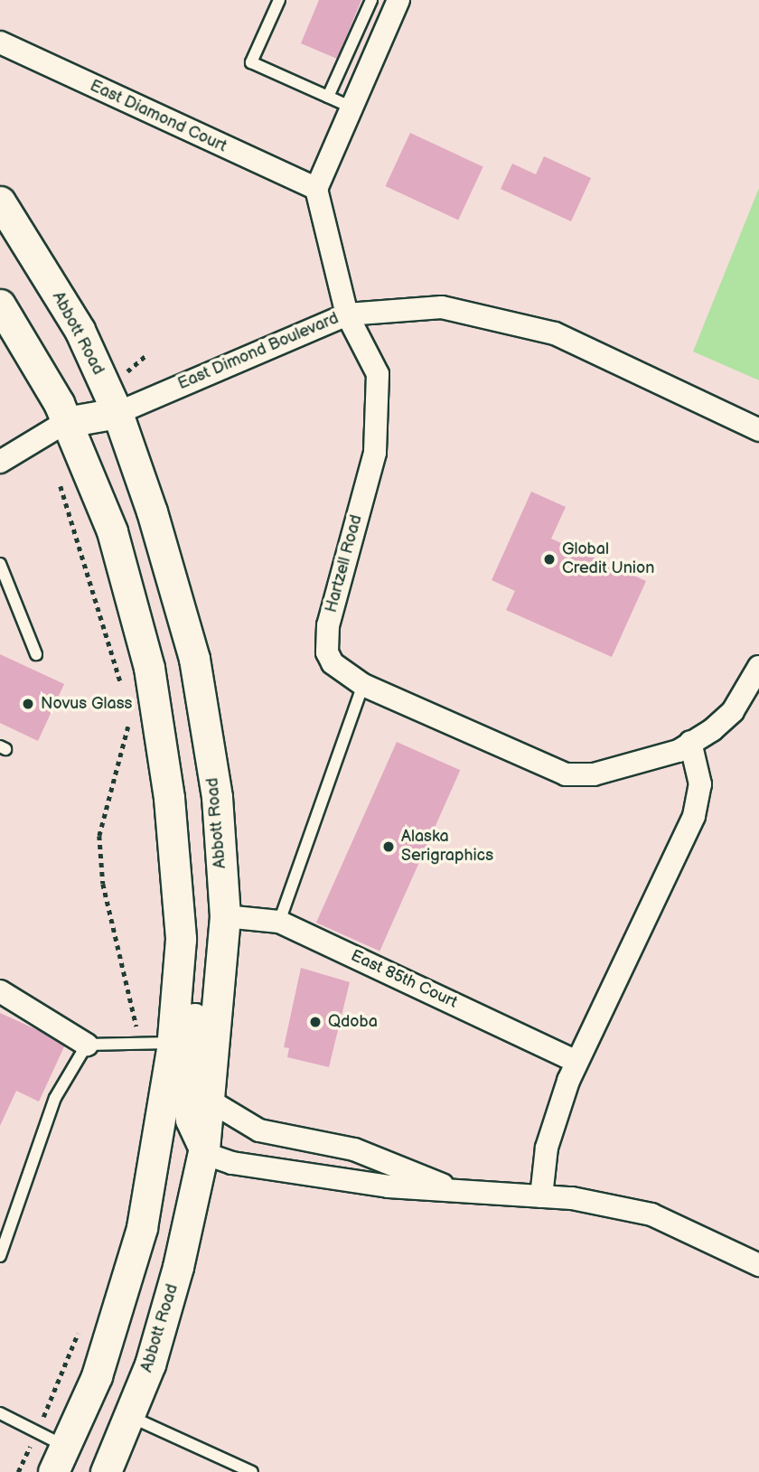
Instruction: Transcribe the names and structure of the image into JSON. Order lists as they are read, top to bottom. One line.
{"streets":{"main road":["Abbott Road"],"street":["East Diamond Court","East Dimond Boulevard","Hartzell Road","East 85th Court"]},"crossings":[["East Diamond Court","Hartzell Road"],["Abbott Road","East Dimond Boulevard"],["Abbott Road","East 85th Court"],["East Dimond Boulevard","Hartzell Road"]],"places":["Global Credit Union","Novus Glass","Alaska Serigraphics","Qdoba"]}
